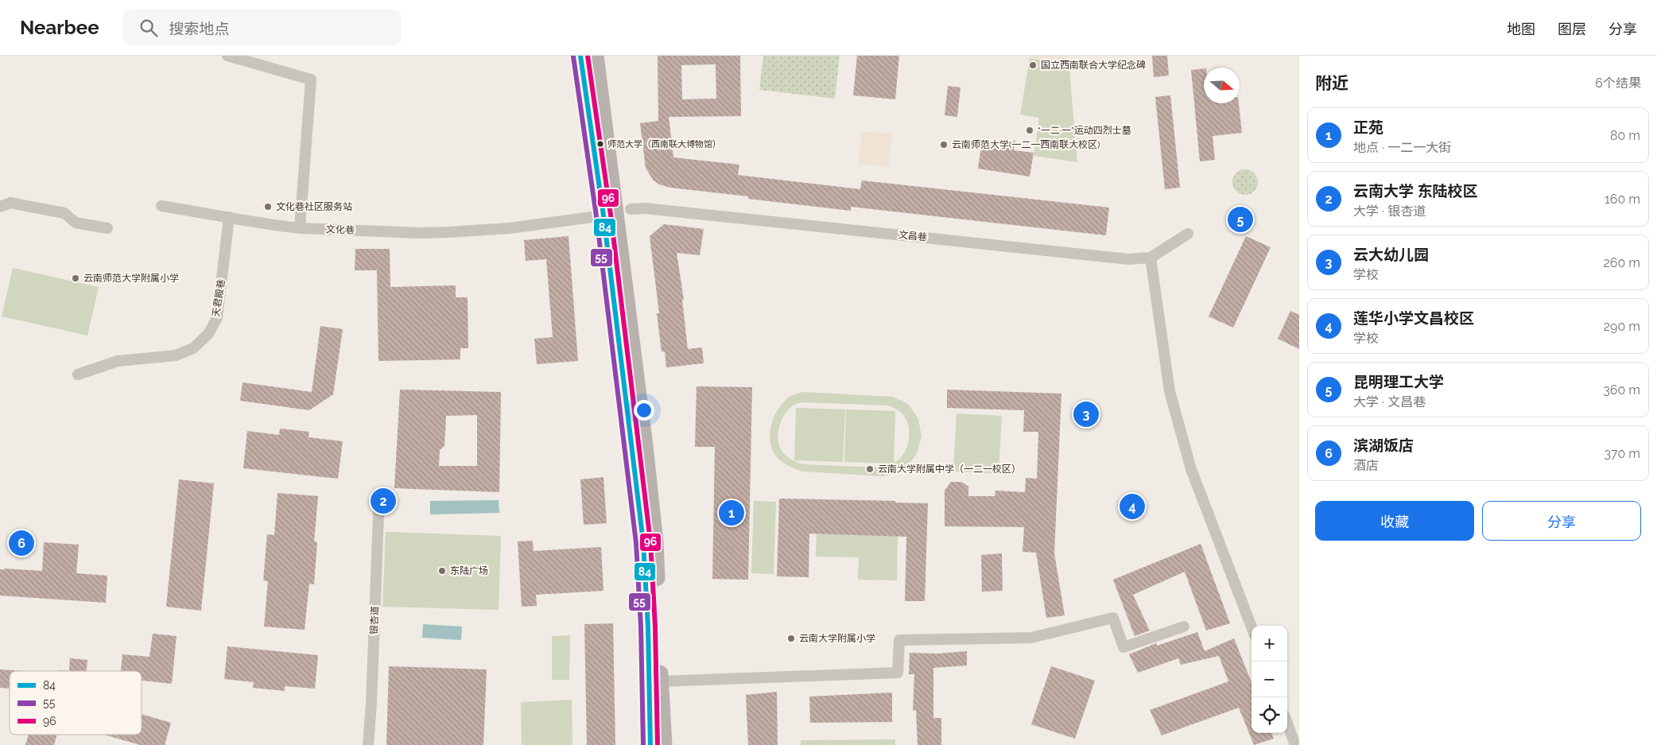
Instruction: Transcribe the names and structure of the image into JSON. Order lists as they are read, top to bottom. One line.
{"streets":{"street":["文化巷","文昌巷","天君殿巷","银杏道"]},"crossings":[["文化巷","文昌巷"]],"places":["国立西南联合大学纪念碑","“一二·一”运动四烈士墓","师范大学（西南联大博物馆）","云南师范大学(一二一西南联大校区)","文化巷社区服务站","云南师范大学附属小学","云南大学附属中学（一二一校区）","东陆广场","云南大学附属小学"],"lines":["transit line 84","transit line 96","transit line 55"],"legend":["84","55","96"],"north":"right","page":{"header":"Nearbee","search":"搜索地点","nav":["地图","图层","分享"],"heading":["附近","6个结果"],"list":[{"mark":"1","name":"正苑","note":"地点 · 一二一大街","value":"80 m"},{"mark":"2","name":"云南大学 东陆校区","note":"大学 · 银杏道","value":"160 m"},{"mark":"3","name":"云大幼儿园","note":"学校","value":"260 m"},{"mark":"4","name":"莲华小学文昌校区","note":"学校","value":"290 m"},{"mark":"5","name":"昆明理工大学","note":"大学 · 文昌巷","value":"360 m"},{"mark":"6","name":"滨湖饭店","note":"酒店","value":"370 m"}],"pins":["5","3","2","4","1","6"],"buttons":["收藏","分享"],"map_buttons":["+","−"]}}
